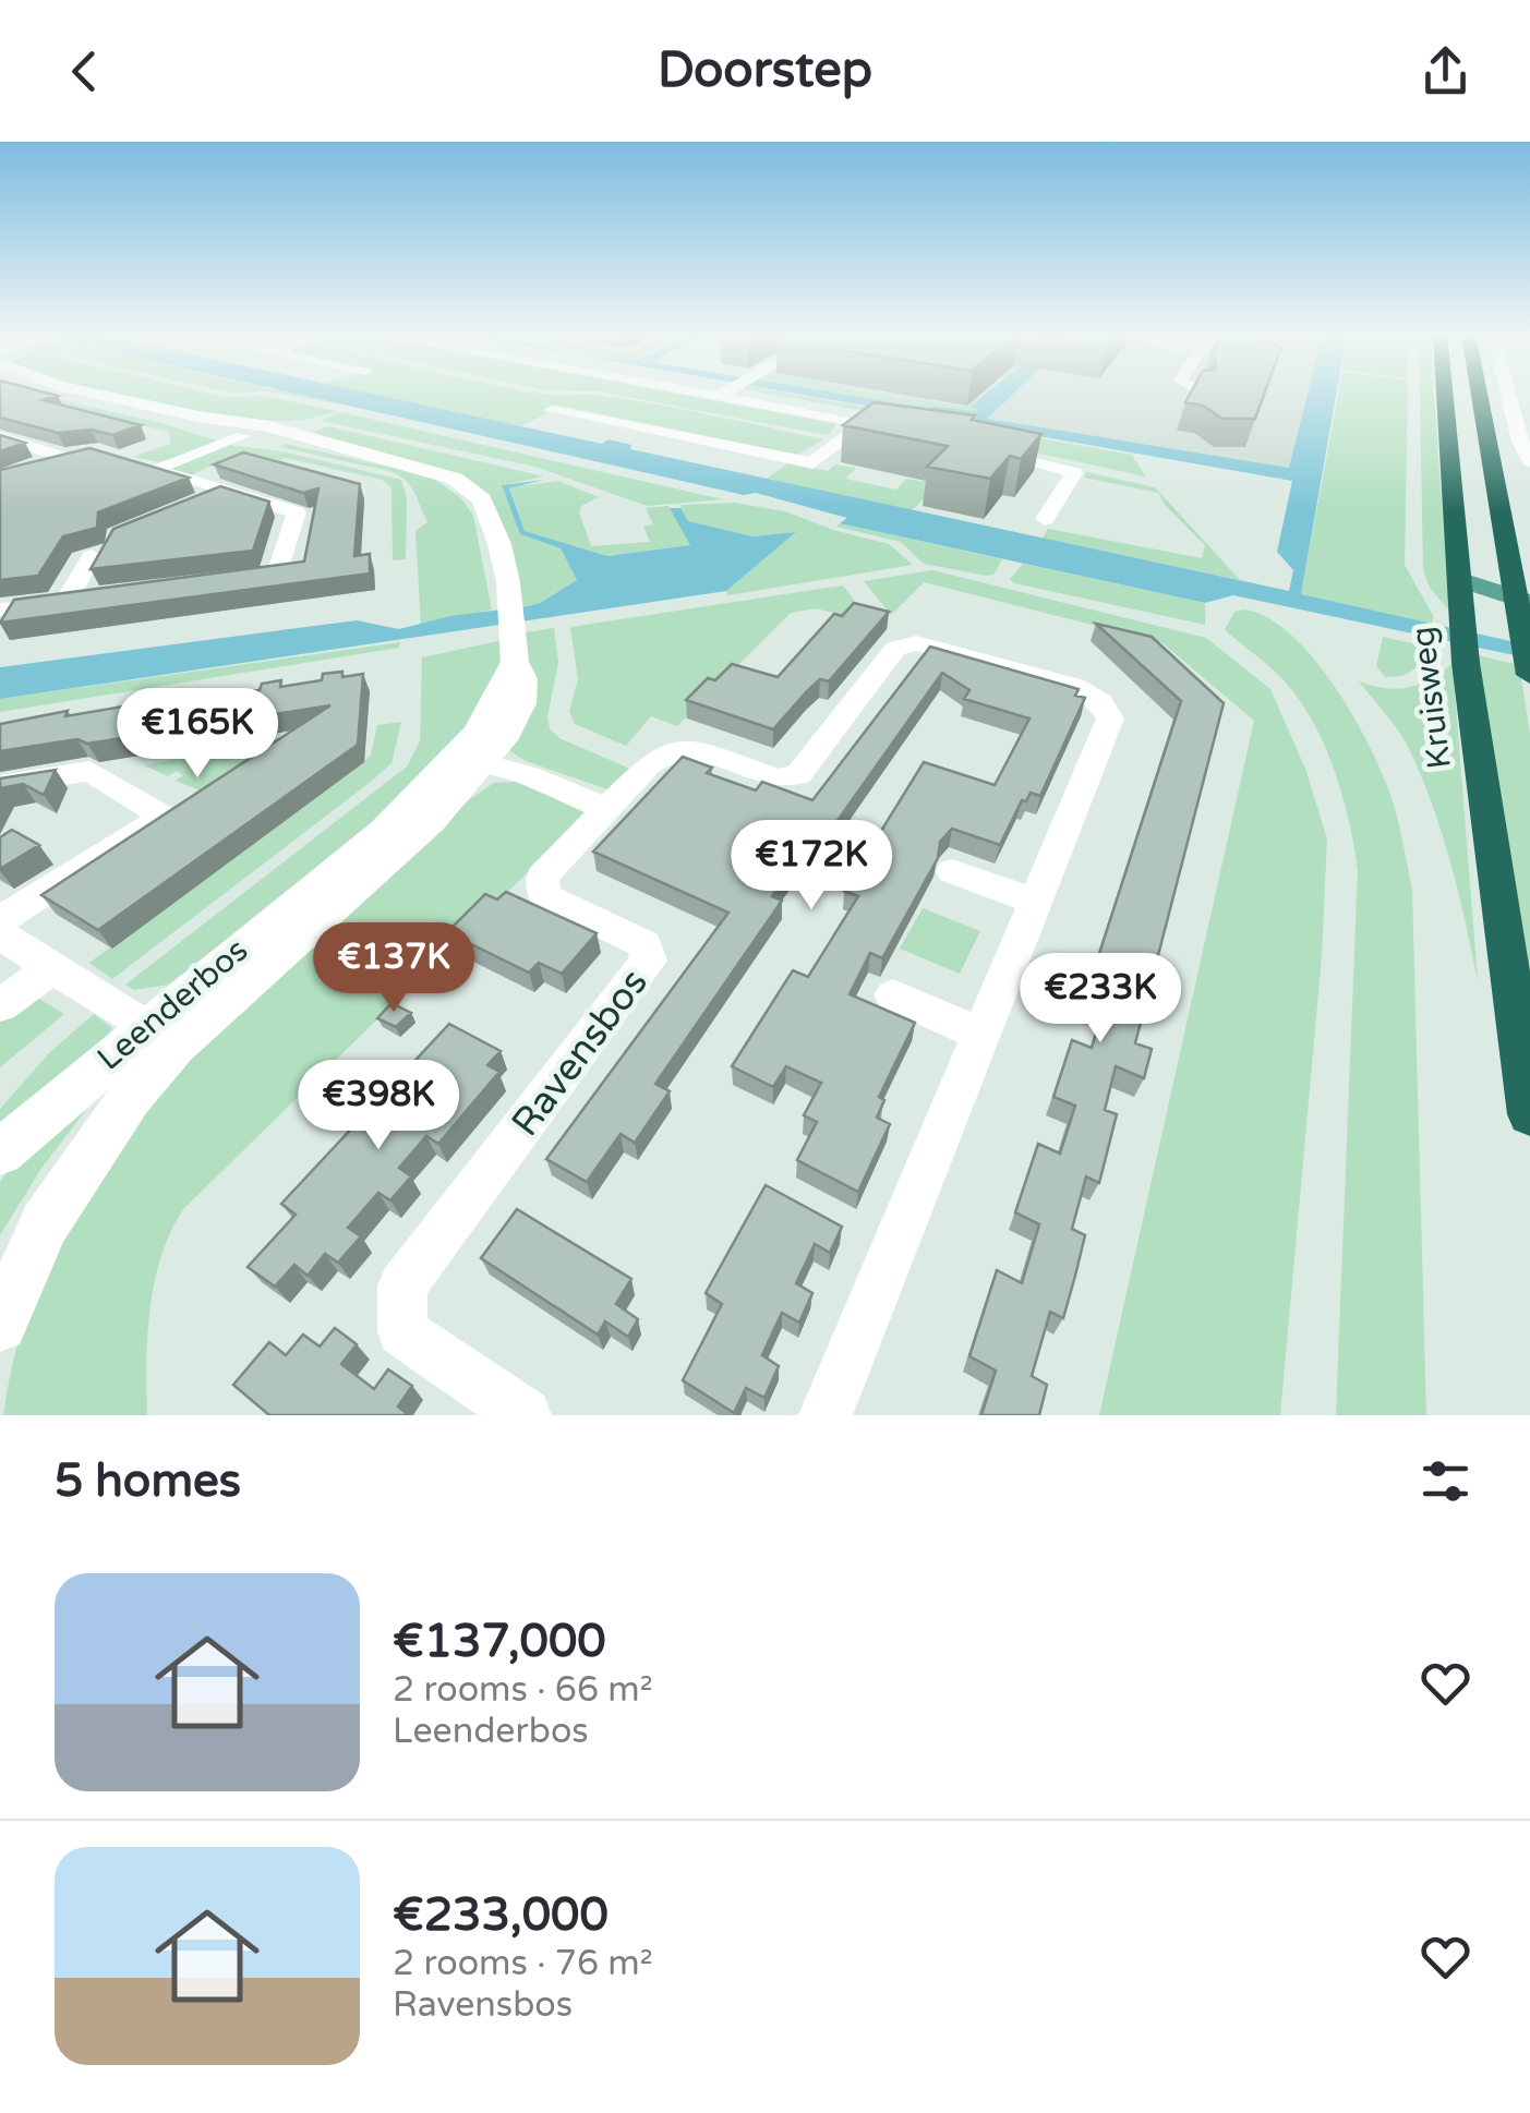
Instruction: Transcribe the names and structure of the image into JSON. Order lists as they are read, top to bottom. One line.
{"streets":{"highway":["Kruisweg"],"main road":["Leenderbos"],"street":["Ravensbos"]},"page":{"header":"Doorstep","price":["€165K","€172K","€137K","€233K","€398K"],"heading":"5 homes","list":[{"name":"€137,000","note":"2 rooms · 66 m² · Leenderbos"},{"name":"€233,000","note":"2 rooms · 76 m² · Ravensbos"}]}}
